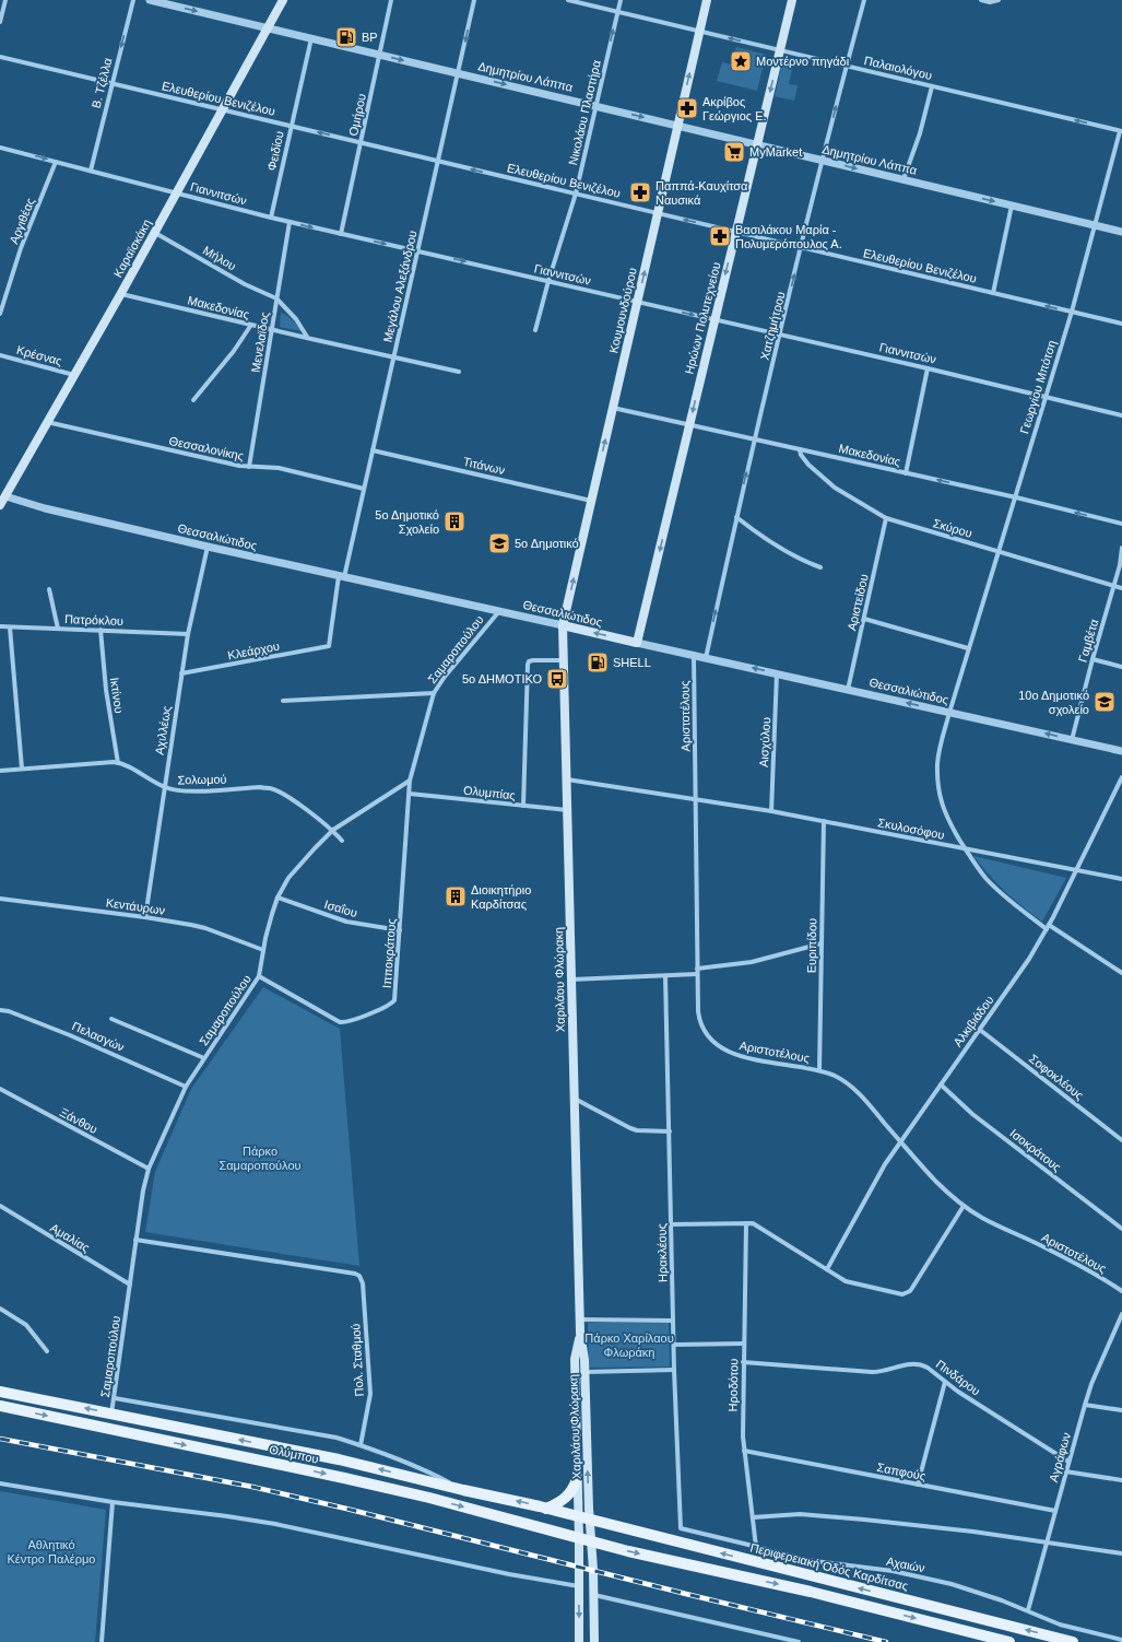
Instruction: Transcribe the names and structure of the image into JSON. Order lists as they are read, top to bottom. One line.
{"streets":{"main road":["Καραϊσκάκη","Κουμουνδούρου","Ηρώων Πολυτεχνείου","Θεσσαλιώτιδος","Χαριλάου Φλώρακη","Ολύμπου","Περιφερειακή Οδός Καρδίτσας"],"street":["Παλαιολόγου","Δημητρίου Λάππα","Β. Τζέλλα","Ελευθερίου Βενιζέλου","Νικολάου Πλαστήρα","Ομήρου","Φειδίου","Γιαννιτσών","Αργιθέας","Μήλου","Μεγάλου Αλεξάνδρου","Μακεδονίας","Χατζημήτρου","Μενελαϊδος","Κρέσνας","Γεωργίου Μπότση","Θεσσαλονίκης","Τιτάνων","Σκύρου","Αριστείδου","Πατρόκλου","Γαμβέτα","Σαμαροπούλου","Κλεάρχου","Ικτίνου","Αριστοτέλους","Αχιλλέως","Αισχύλου","Σολωμού","Ολυμπίας","Σκυλοσόφου","Κεντάυρων","Ισαΐου","Ευριπίδου","Ιπποκράτους","Αλκιβιάδου","Πελασγών","Σοφοκλέους","Ξάνθου","Ισοκράτους","Αμαλίας","Ηρακλέους","Πολ. Σταθμού","Πινδάρου","Ηροδότου","Αγράφων","Σαπφούς","Αχαιών"]},"crossings":[["Παλαιολόγου","Νικολάου Πλαστήρα"],["Παλαιολόγου","Κουμουνδούρου"],["Παλαιολόγου","Ηρώων Πολυτεχνείου"],["Παλαιολόγου","Χατζημήτρου"],["Παλαιολόγου","Γεωργίου Μπότση"],["Δημητρίου Λάππα","Νικολάου Πλαστήρα"],["Δημητρίου Λάππα","Ομήρου"],["Δημητρίου Λάππα","Φειδίου"],["Δημητρίου Λάππα","Καραϊσκάκη"],["Δημητρίου Λάππα","Μεγάλου Αλεξάνδρου"],["Δημητρίου Λάππα","Κουμουνδούρου"],["Δημητρίου Λάππα","Ηρώων Πολυτεχνείου"],["Δημητρίου Λάππα","Χατζημήτρου"],["Δημητρίου Λάππα","Γεωργίου Μπότση"],["Β. Τζέλλα","Ελευθερίου Βενιζέλου"],["Β. Τζέλλα","Γιαννιτσών"],["Ελευθερίου Βενιζέλου","Νικολάου Πλαστήρα"],["Ελευθερίου Βενιζέλου","Ομήρου"],["Ελευθερίου Βενιζέλου","Φειδίου"],["Ελευθερίου Βενιζέλου","Καραϊσκάκη"],["Ελευθερίου Βενιζέλου","Μεγάλου Αλεξάνδρου"],["Ελευθερίου Βενιζέλου","Κουμουνδούρου"],["Ελευθερίου Βενιζέλου","Ηρώων Πολυτεχνείου"],["Ελευθερίου Βενιζέλου","Χατζημήτρου"],["Ελευθερίου Βενιζέλου","Γεωργίου Μπότση"],["Νικολάου Πλαστήρα","Γιαννιτσών"],["Ομήρου","Γιαννιτσών"],["Φειδίου","Γιαννιτσών"],["Γιαννιτσών","Αργιθέας"],["Γιαννιτσών","Καραϊσκάκη"],["Γιαννιτσών","Μεγάλου Αλεξάνδρου"],["Γιαννιτσών","Κουμουνδούρου"],["Γιαννιτσών","Ηρώων Πολυτεχνείου"],["Γιαννιτσών","Χατζημήτρου"],["Γιαννιτσών","Μενελαϊδος"],["Γιαννιτσών","Γεωργίου Μπότση"],["Καραϊσκάκη","Μήλου"],["Καραϊσκάκη","Μακεδονίας"],["Καραϊσκάκη","Κρέσνας"],["Καραϊσκάκη","Θεσσαλονίκης"],["Καραϊσκάκη","Θεσσαλιώτιδος"],["Μήλου","Μενελαϊδος"],["Μεγάλου Αλεξάνδρου","Μακεδονίας"],["Μεγάλου Αλεξάνδρου","Θεσσαλονίκης"],["Μεγάλου Αλεξάνδρου","Τιτάνων"],["Μεγάλου Αλεξάνδρου","Θεσσαλιώτιδος"],["Μεγάλου Αλεξάνδρου","Κλεάρχου"],["Μακεδονίας","Κουμουνδούρου"],["Μακεδονίας","Ηρώων Πολυτεχνείου"],["Μακεδονίας","Χατζημήτρου"],["Μακεδονίας","Μενελαϊδος"],["Μακεδονίας","Γεωργίου Μπότση"],["Μακεδονίας","Σκύρου"],["Κουμουνδούρου","Τιτάνων"],["Κουμουνδούρου","Θεσσαλιώτιδος"],["Κουμουνδούρου","Χαριλάου Φλώρακη"],["Ηρώων Πολυτεχνείου","Θεσσαλιώτιδος"],["Χατζημήτρου","Θεσσαλιώτιδος"],["Μενελαϊδος","Θεσσαλονίκης"],["Γεωργίου Μπότση","Σκύρου"],["Γεωργίου Μπότση","Θεσσαλιώτιδος"],["Γεωργίου Μπότση","Σκυλοσόφου"],["Γεωργίου Μπότση","Αλκιβιάδου"],["Σκύρου","Αριστείδου"],["Σκύρου","Γαμβέτα"],["Θεσσαλιώτιδος","Αριστείδου"],["Θεσσαλιώτιδος","Γαμβέτα"],["Θεσσαλιώτιδος","Σαμαροπούλου"],["Θεσσαλιώτιδος","Αριστοτέλους"],["Θεσσαλιώτιδος","Αχιλλέως"],["Θεσσαλιώτιδος","Αισχύλου"],["Θεσσαλιώτιδος","Χαριλάου Φλώρακη"],["Πατρόκλου","Ικτίνου"],["Πατρόκλου","Αχιλλέως"],["Σαμαροπούλου","Σολωμού"],["Σαμαροπούλου","Κεντάυρων"],["Σαμαροπούλου","Ισαΐου"],["Σαμαροπούλου","Ιπποκράτους"],["Σαμαροπούλου","Πελασγών"],["Σαμαροπούλου","Ξάνθου"],["Σαμαροπούλου","Αμαλίας"],["Σαμαροπούλου","Πολ. Σταθμού"],["Σαμαροπούλου","Ολύμπου"],["Κλεάρχου","Αχιλλέως"],["Ικτίνου","Σολωμού"],["Αριστοτέλους","Σκυλοσόφου"],["Αριστοτέλους","Ευριπίδου"],["Αριστοτέλους","Αλκιβιάδου"],["Αχιλλέως","Σολωμού"],["Αχιλλέως","Κεντάυρων"],["Αισχύλου","Σκυλοσόφου"],["Ολυμπίας","Ιπποκράτους"],["Ολυμπίας","Χαριλάου Φλώρακη"],["Σκυλοσόφου","Ευριπίδου"],["Σκυλοσόφου","Χαριλάου Φλώρακη"],["Σκυλοσόφου","Αλκιβιάδου"],["Ισαΐου","Ιπποκράτους"],["Χαριλάου Φλώρακη","Ολύμπου"],["Χαριλάου Φλώρακη","Περιφερειακή Οδός Καρδίτσας"],["Αλκιβιάδου","Σοφοκλέους"],["Αλκιβιάδου","Ισοκράτους"],["Ηρακλέους","Αχαιών"],["Πινδάρου","Ηροδότου"],["Πινδάρου","Αγράφων"],["Ηροδότου","Σαπφούς"],["Ηροδότου","Αχαιών"],["Ολύμπου","Περιφερειακή Οδός Καρδίτσας"],["Αγράφων","Σαπφούς"],["Αγράφων","Αχαιών"]],"one_way":["Παλαιολόγου","Δημητρίου Λάππα","Β. Τζέλλα","Κουμουνδούρου","Ηρώων Πολυτεχνείου","Χατζημήτρου"],"parks":["Πάρκο Σαμαροπούλου","Πάρκο Χαρίλαου Φλωράκη","Αθλητικό Κέντρο Παλέρμο"],"places":{"fuel station":["BP","SHELL"],"place":["Μοντέρνο πηγάδι"],"pharmacy":["Ακρίβος Γεώργιος Ε.","Παππά-Καυχίτσα Ναυσικά","Βασιλάκου Μαρία - Πολυμερόπουλος Α."],"supermarket":["MyMarket"],"building":["5ο Δημοτικό Σχολείο","Διοικητήριο Καρδίτσας"],"school or university":["5ο Δημοτικό","10ο Δημοτικό σχολείο"],"bus stop":["5ο ΔΗΜΟΤΙΚΟ"]}}
